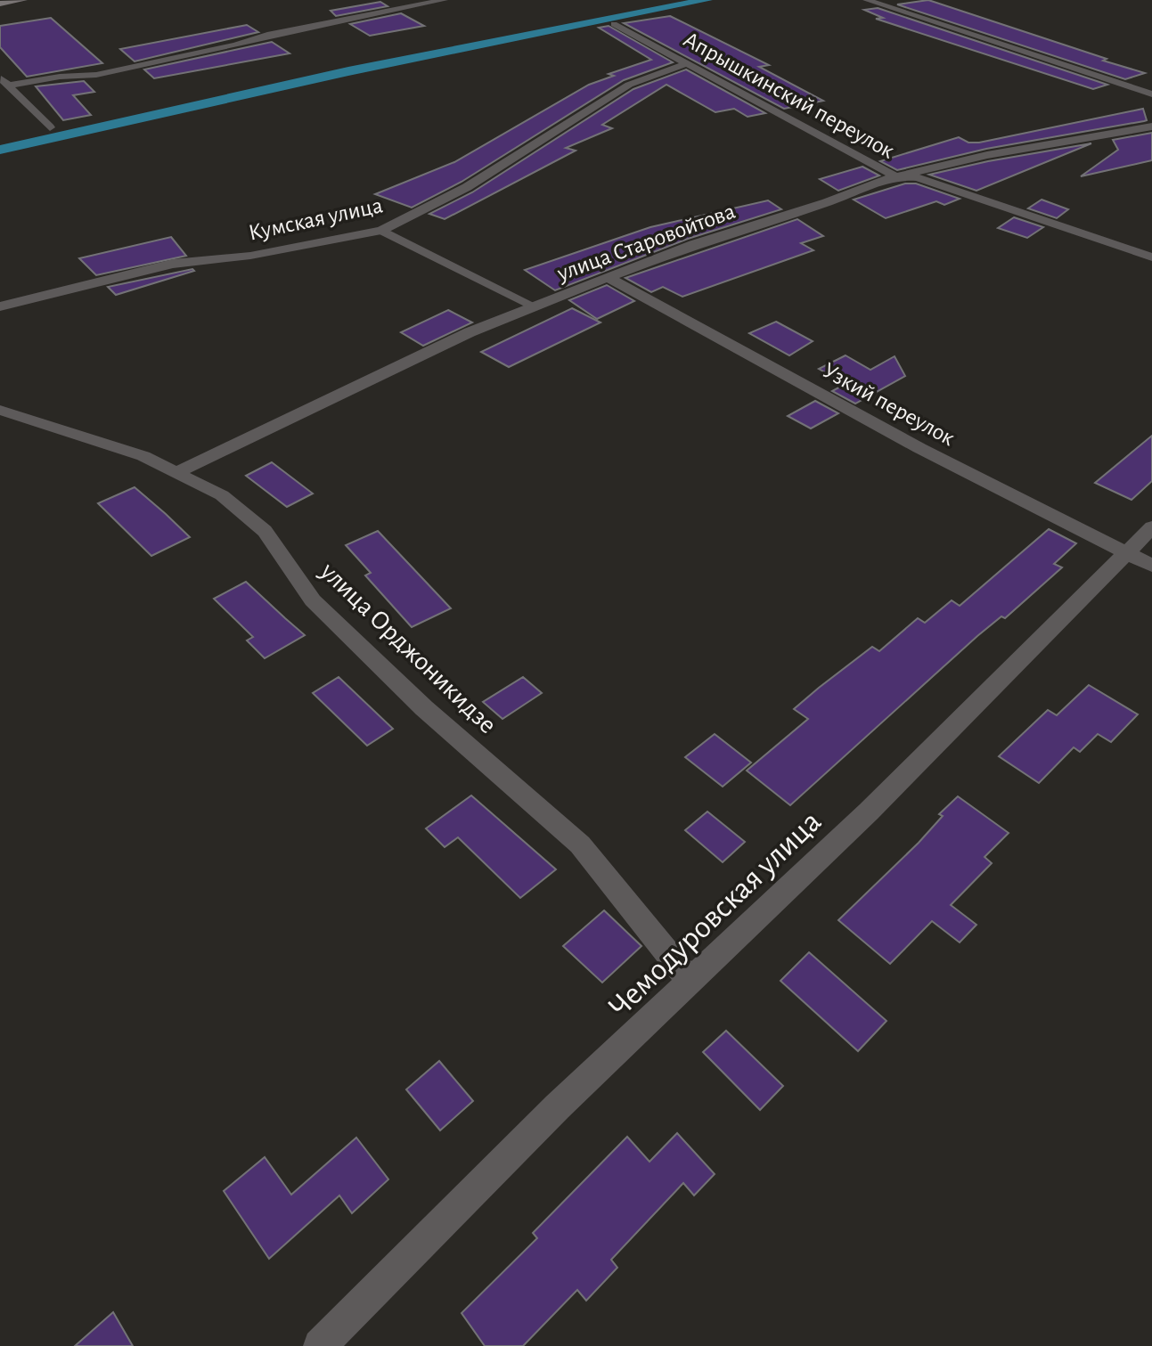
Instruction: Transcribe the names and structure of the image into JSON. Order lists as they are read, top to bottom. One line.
{"streets":{"street":["Апрышкинский переулок","Кумская улица","улица Старовойтова","Узкий переулок","улица Орджоникидзе","Чемодуровская улица"]},"crossings":[["Апрышкинский переулок","Кумская улица"],["Апрышкинский переулок","улица Старовойтова"],["улица Старовойтова","Узкий переулок"],["улица Старовойтова","улица Орджоникидзе"],["Узкий переулок","Чемодуровская улица"],["улица Орджоникидзе","Чемодуровская улица"]]}
